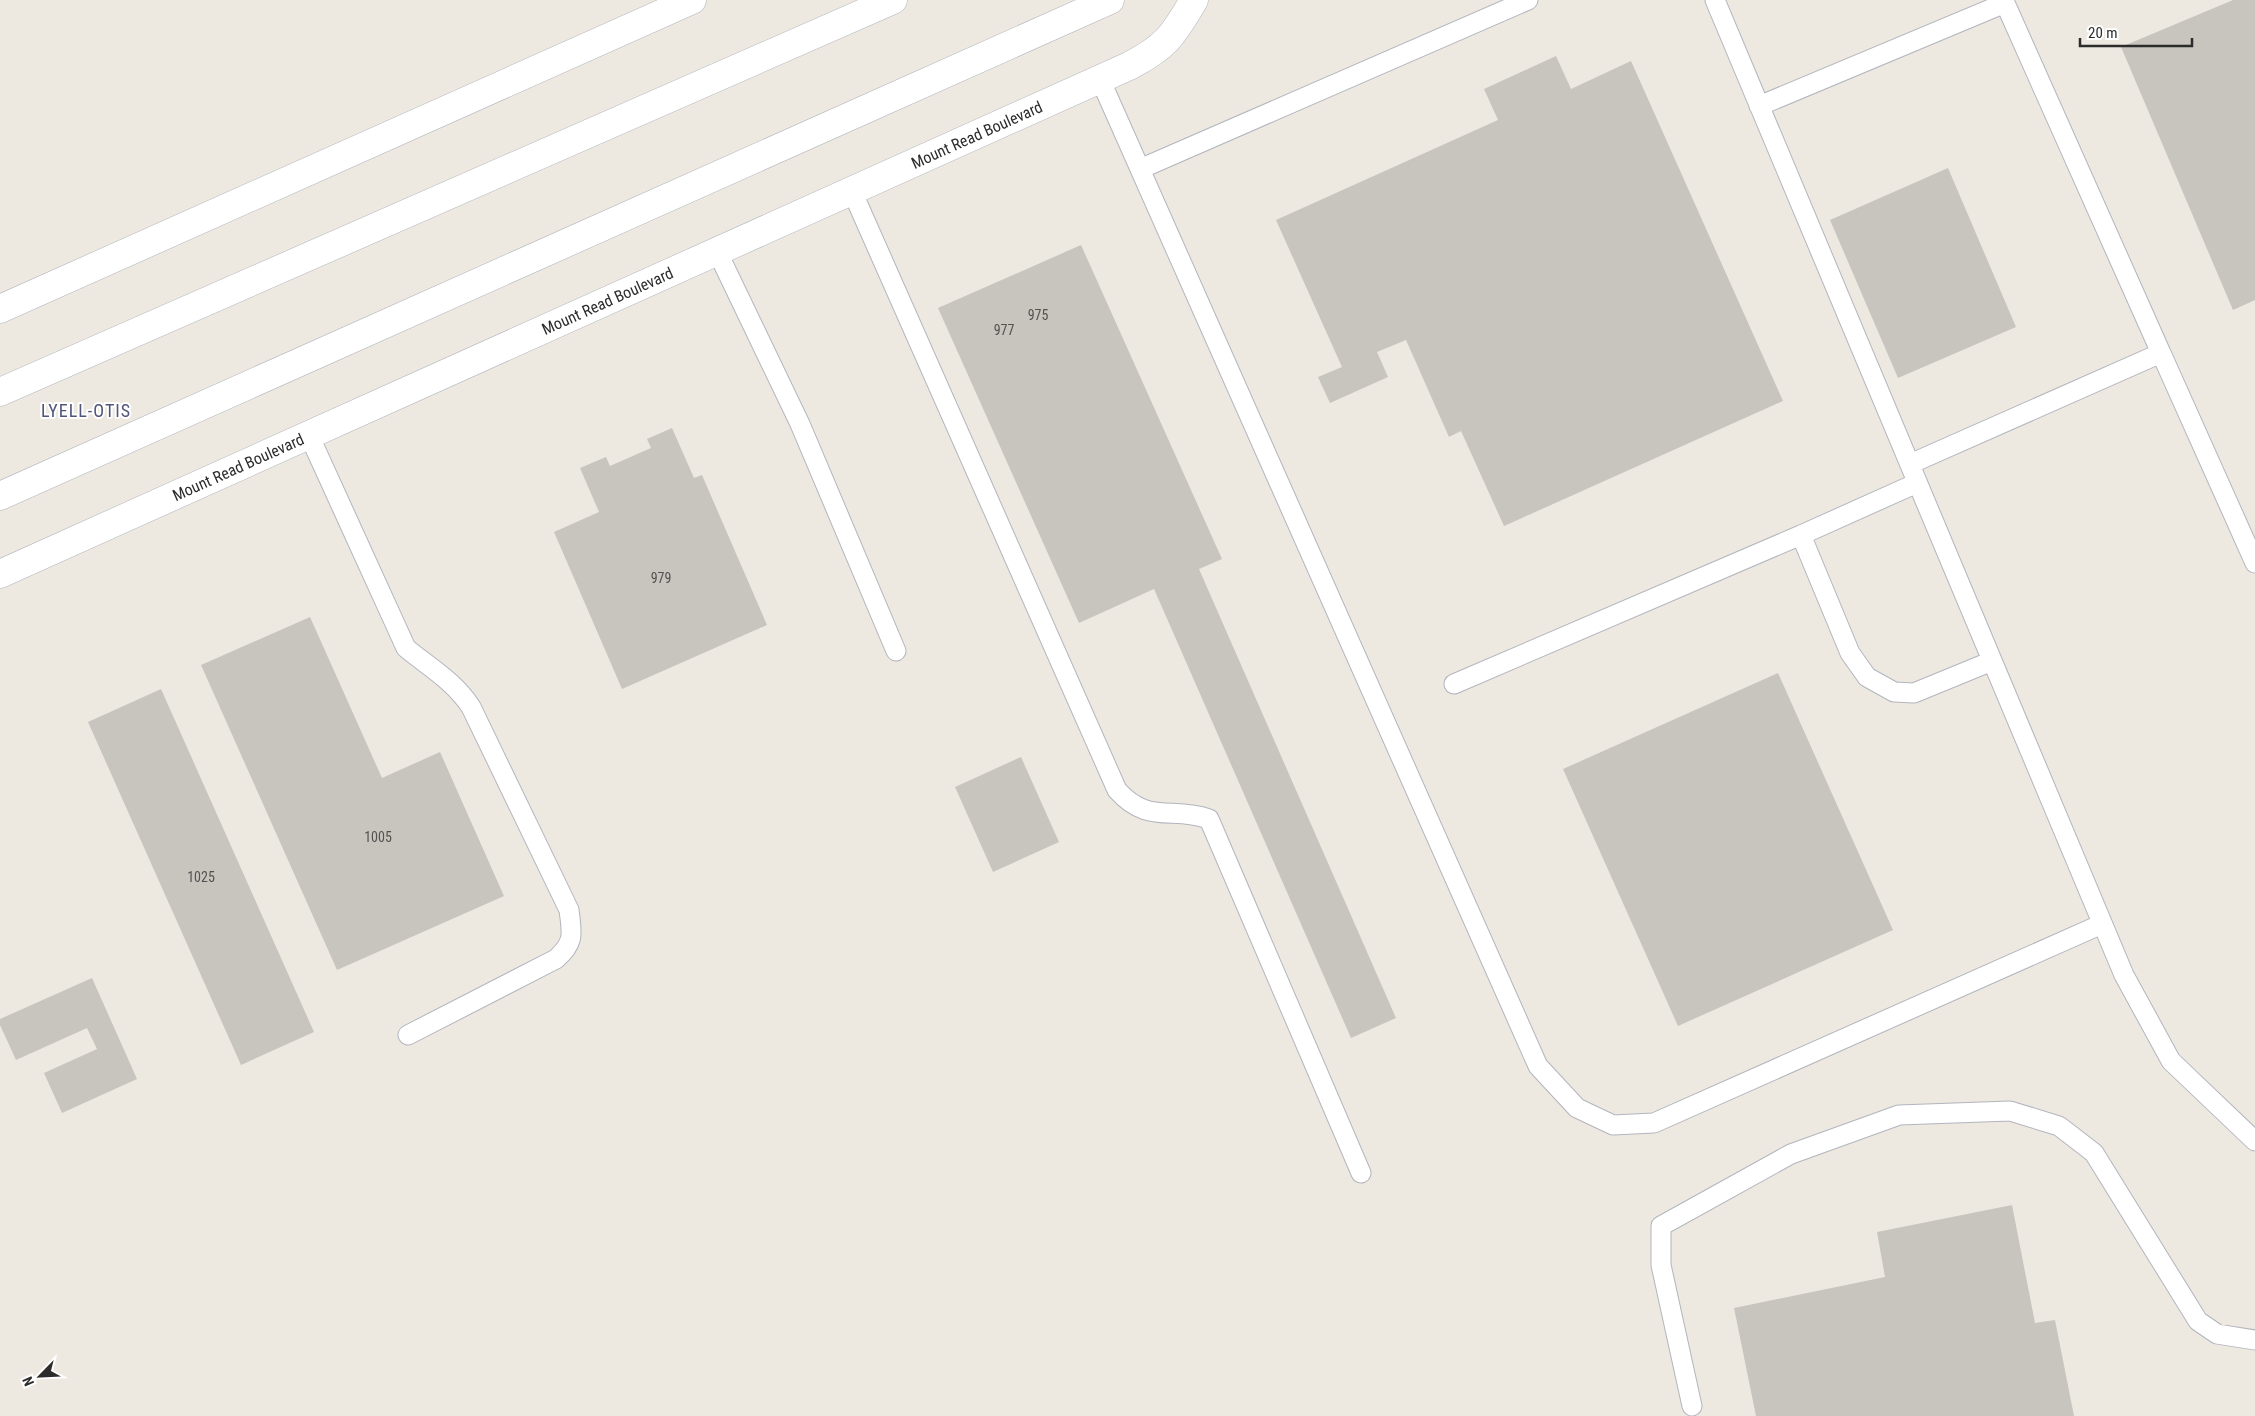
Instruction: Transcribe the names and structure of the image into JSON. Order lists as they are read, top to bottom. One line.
{"streets":{"main road":["Mount Read Boulevard"]},"districts":["LYELL-OTIS"],"house_numbers":["975","977","979","1005","1025"],"scale_bar":"20 m","north":"bottom left"}
